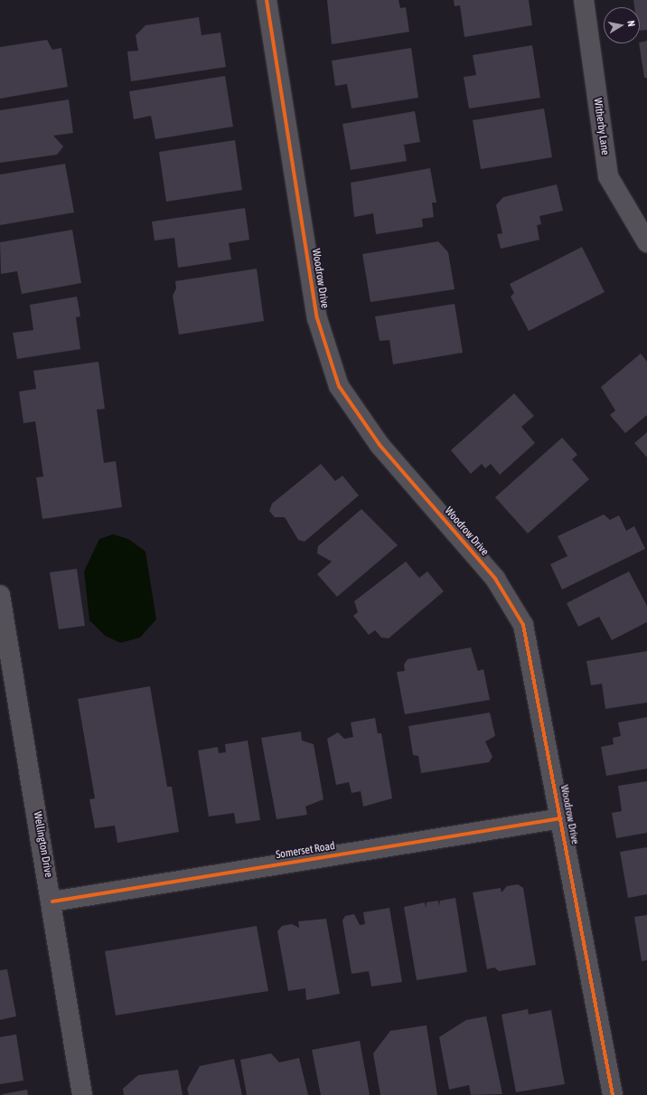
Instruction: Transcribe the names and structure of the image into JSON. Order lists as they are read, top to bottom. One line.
{"streets":{"street":["Witherby Lane","Woodrow Drive","Wellington Drive","Somerset Road"]},"crossings":[["Woodrow Drive","Somerset Road"],["Wellington Drive","Somerset Road"]],"north":"right"}
